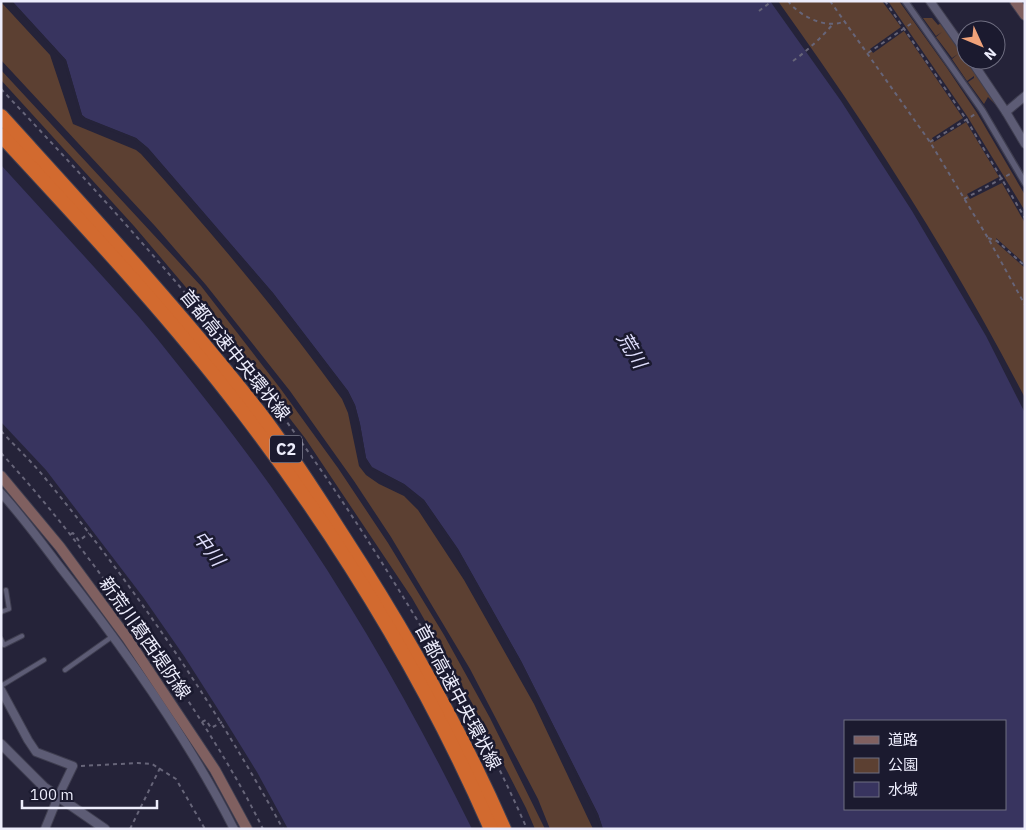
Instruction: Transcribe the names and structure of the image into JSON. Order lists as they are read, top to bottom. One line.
{"streets":{"highway":["首都高速中央環状線","C2"],"main road":["新荒川葛西堤防線"]},"water":["荒川","中川"],"legend":["道路","公園","水域"],"scale_bar":"100 m","north":"bottom right"}
